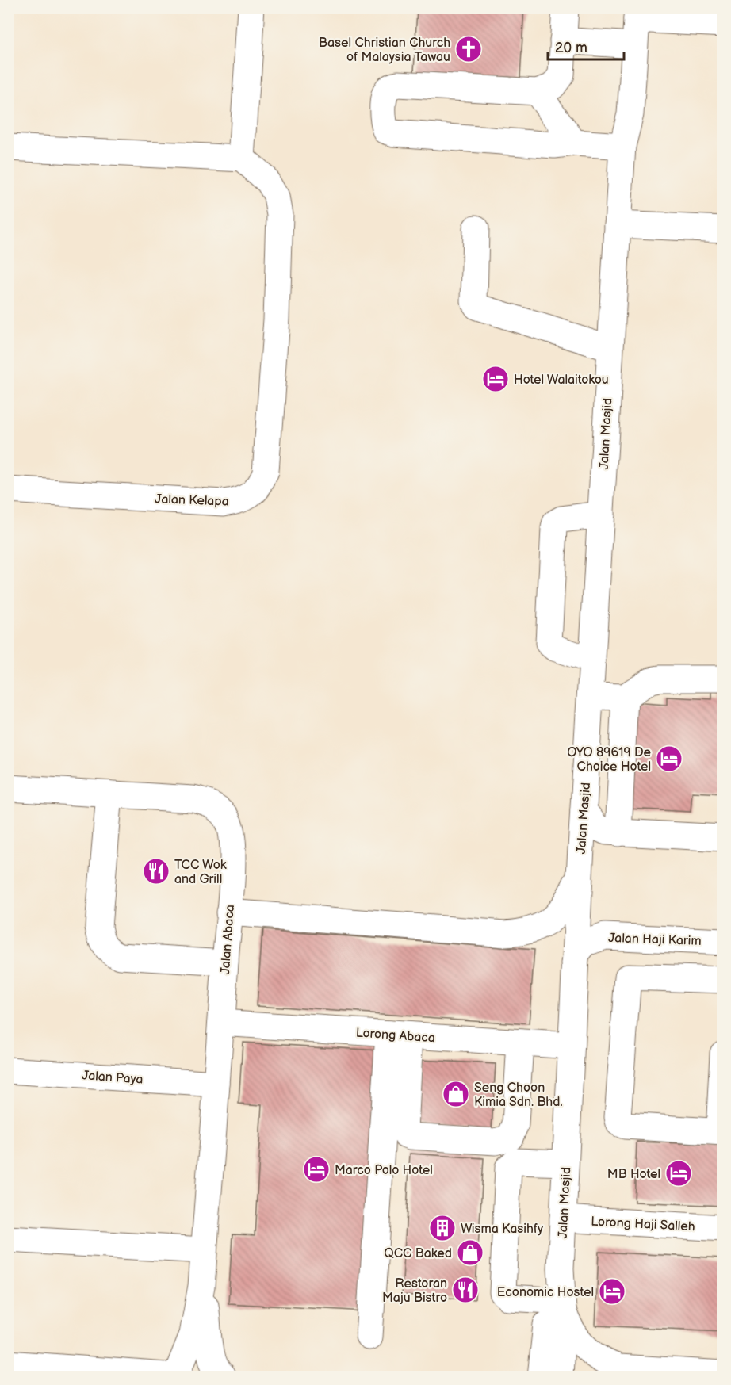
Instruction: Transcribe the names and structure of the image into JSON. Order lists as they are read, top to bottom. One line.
{"streets":{"street":["Jalan Masjid","Jalan Kelapa","Jalan Haji Karim","Jalan Abaca","Lorong Abaca","Jalan Paya","Lorong Haji Salleh"]},"crossings":[["Jalan Masjid","Jalan Haji Karim"],["Jalan Masjid","Lorong Abaca"],["Jalan Masjid","Lorong Haji Salleh"],["Jalan Abaca","Lorong Abaca"],["Jalan Abaca","Jalan Paya"]],"places":{"church":["Basel Christian Church of Malaysia Tawau"],"hotel":["Hotel Walaitokou","OYO 89619 De Choice Hotel","Marco Polo Hotel","MB Hotel","Economic Hostel"],"restaurant":["TCC Wok and Grill","Restoran Maju Bistro"],"shop":["Seng Choon Kimia Sdn. Bhd.","QCC Baked"],"building":["Wisma Kasihfy"]},"scale_bar":"20 m"}
